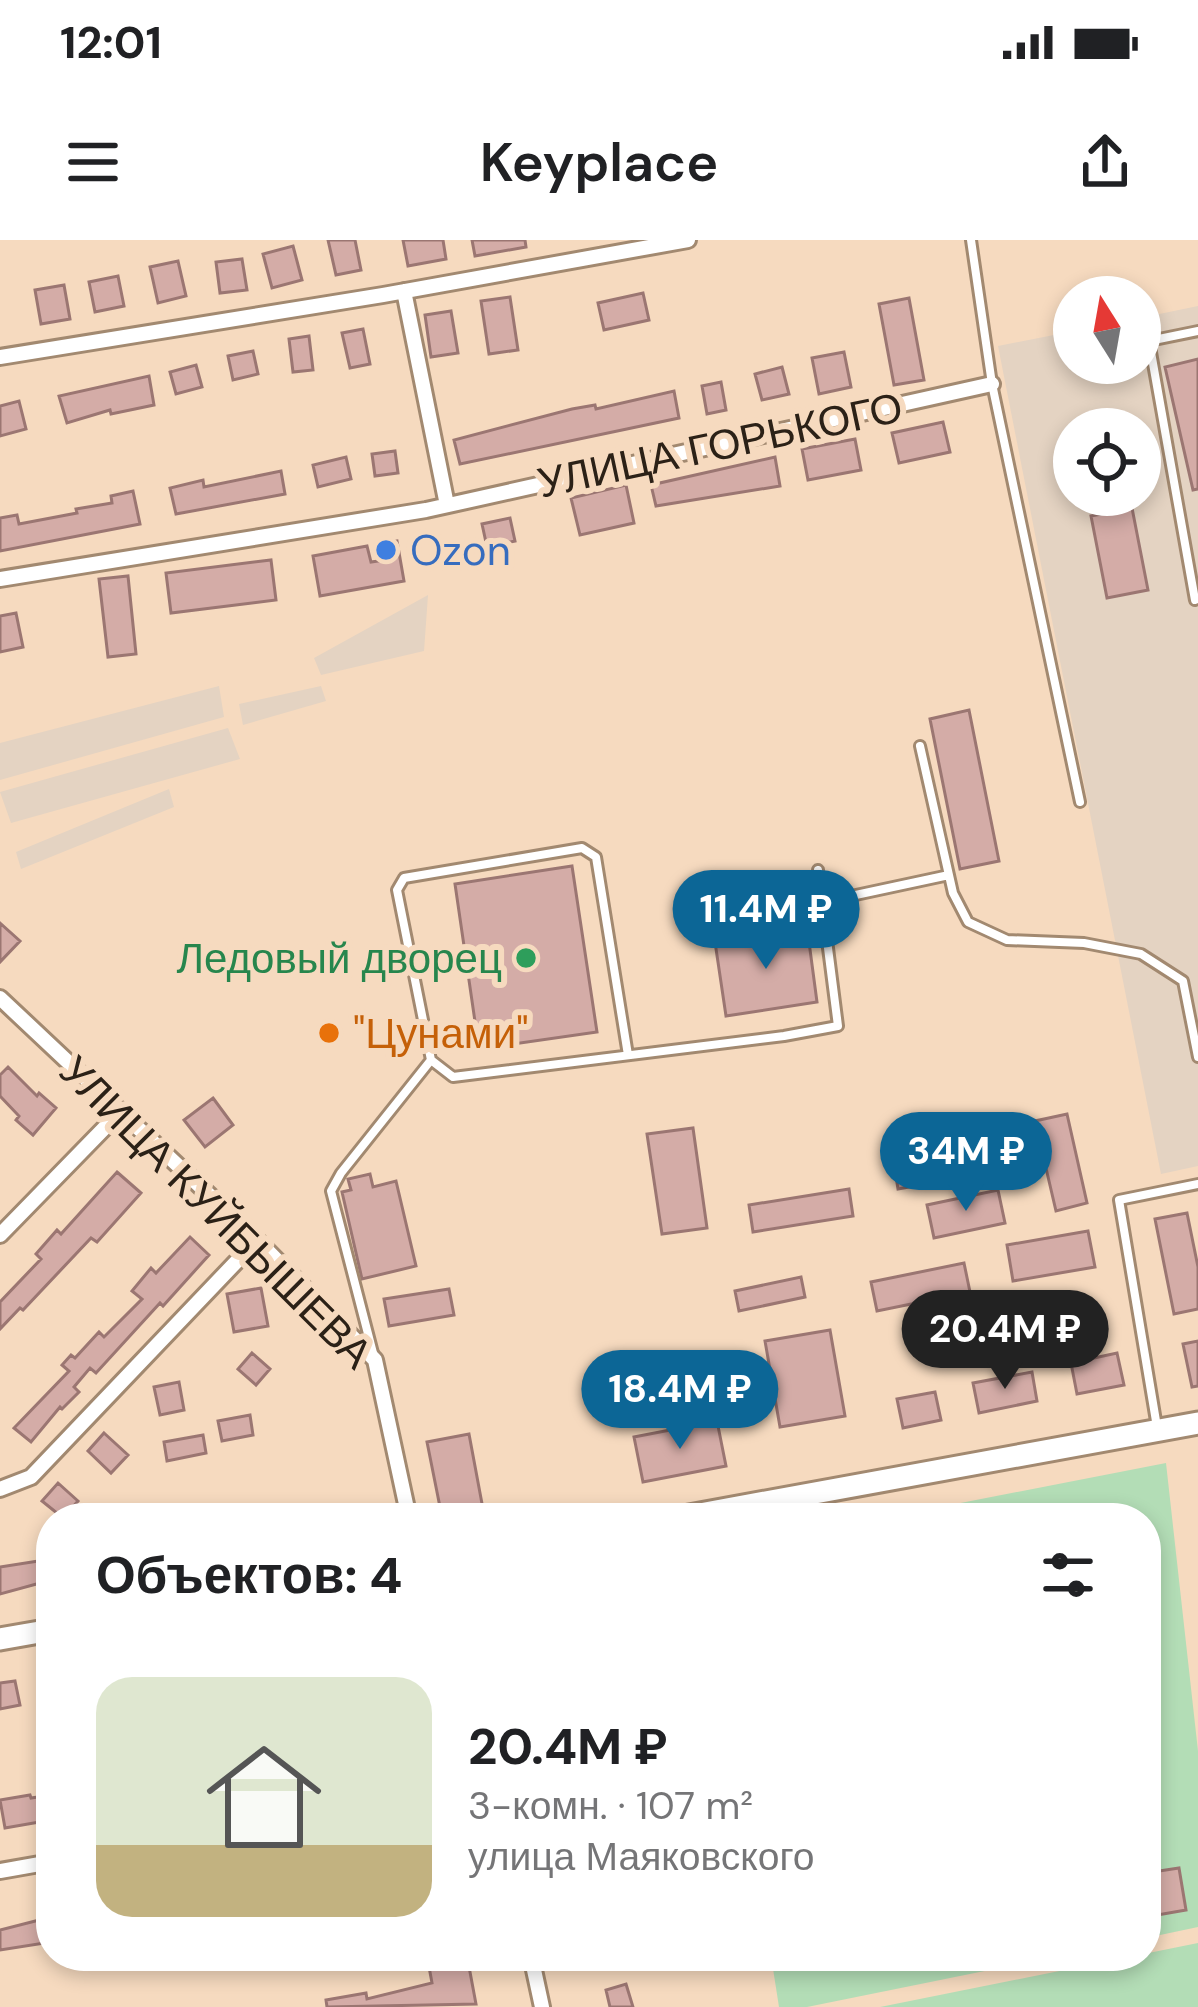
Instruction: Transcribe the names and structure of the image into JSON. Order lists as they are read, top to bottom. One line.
{"streets":{"street":["УЛИЦА ГОРЬКОГО","УЛИЦА КУЙБЫШЕВА"]},"places":["Ozon","Ледовый дворец","\"Цунами\""],"north":"top","page":{"status":"12:01","header":"Keyplace","price":["11.4M ₽","34M ₽","20.4M ₽","18.4M ₽"],"heading":"Объектов: 4","list":[{"name":"20.4M ₽","note":"3-комн. · 107 m² · улица Маяковского"}]}}
